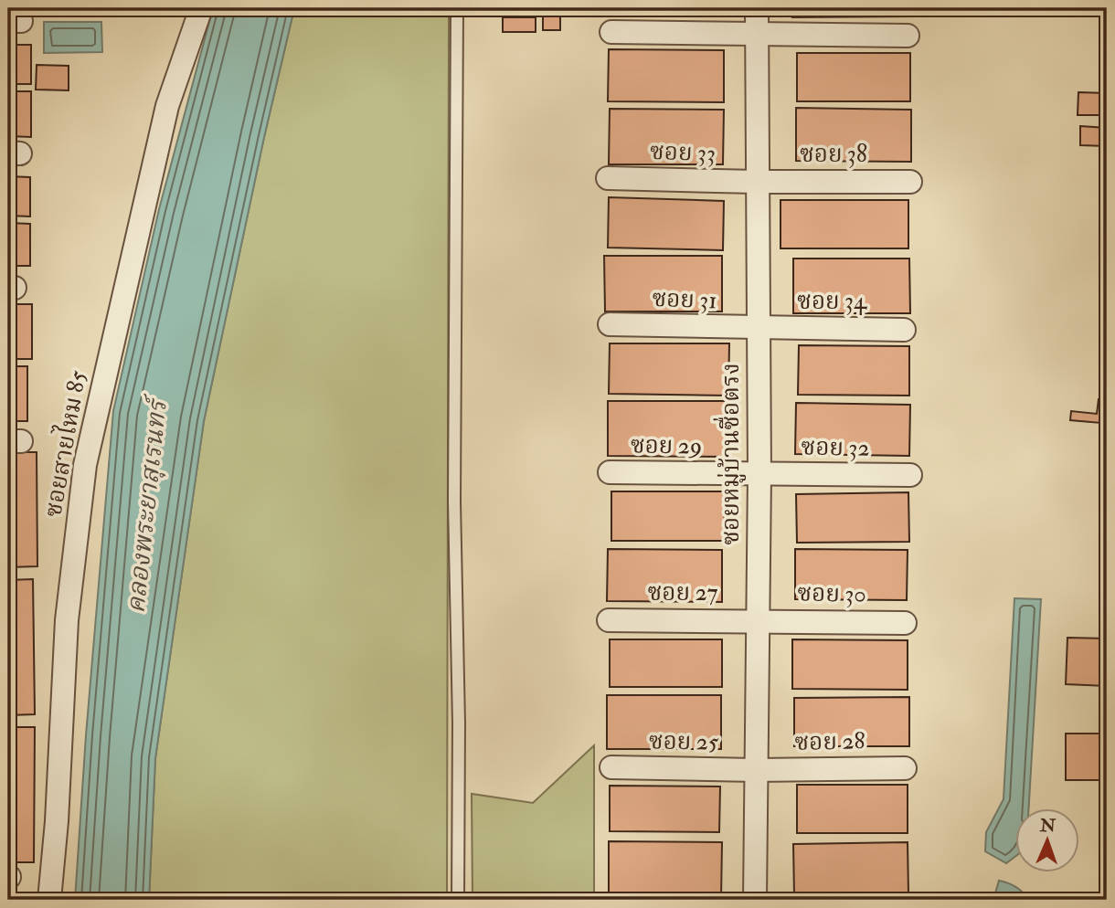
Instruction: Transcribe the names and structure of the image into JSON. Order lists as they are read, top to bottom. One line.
{"streets":{"street":["ซอย 33","ซอย 38","ซอย 31","ซอย 34","ซอยสายไหม 85","ซอย 29","ซอย 32","ซอยหมู่บ้านซื่อตรง","ซอย 27","ซอย 30","ซอย 25","ซอย 28"]},"crossings":[["ซอย 33","ซอย 38"],["ซอย 33","ซอยหมู่บ้านซื่อตรง"],["ซอย 38","ซอยหมู่บ้านซื่อตรง"],["ซอย 31","ซอย 34"],["ซอย 31","ซอยหมู่บ้านซื่อตรง"],["ซอย 34","ซอยหมู่บ้านซื่อตรง"],["ซอย 29","ซอย 32"],["ซอย 29","ซอยหมู่บ้านซื่อตรง"],["ซอย 32","ซอยหมู่บ้านซื่อตรง"],["ซอยหมู่บ้านซื่อตรง","ซอย 27"],["ซอยหมู่บ้านซื่อตรง","ซอย 30"],["ซอยหมู่บ้านซื่อตรง","ซอย 25"],["ซอยหมู่บ้านซื่อตรง","ซอย 28"],["ซอย 27","ซอย 30"],["ซอย 25","ซอย 28"]],"water":["คลองพระยาสุเรนทร์"],"north":"top"}
